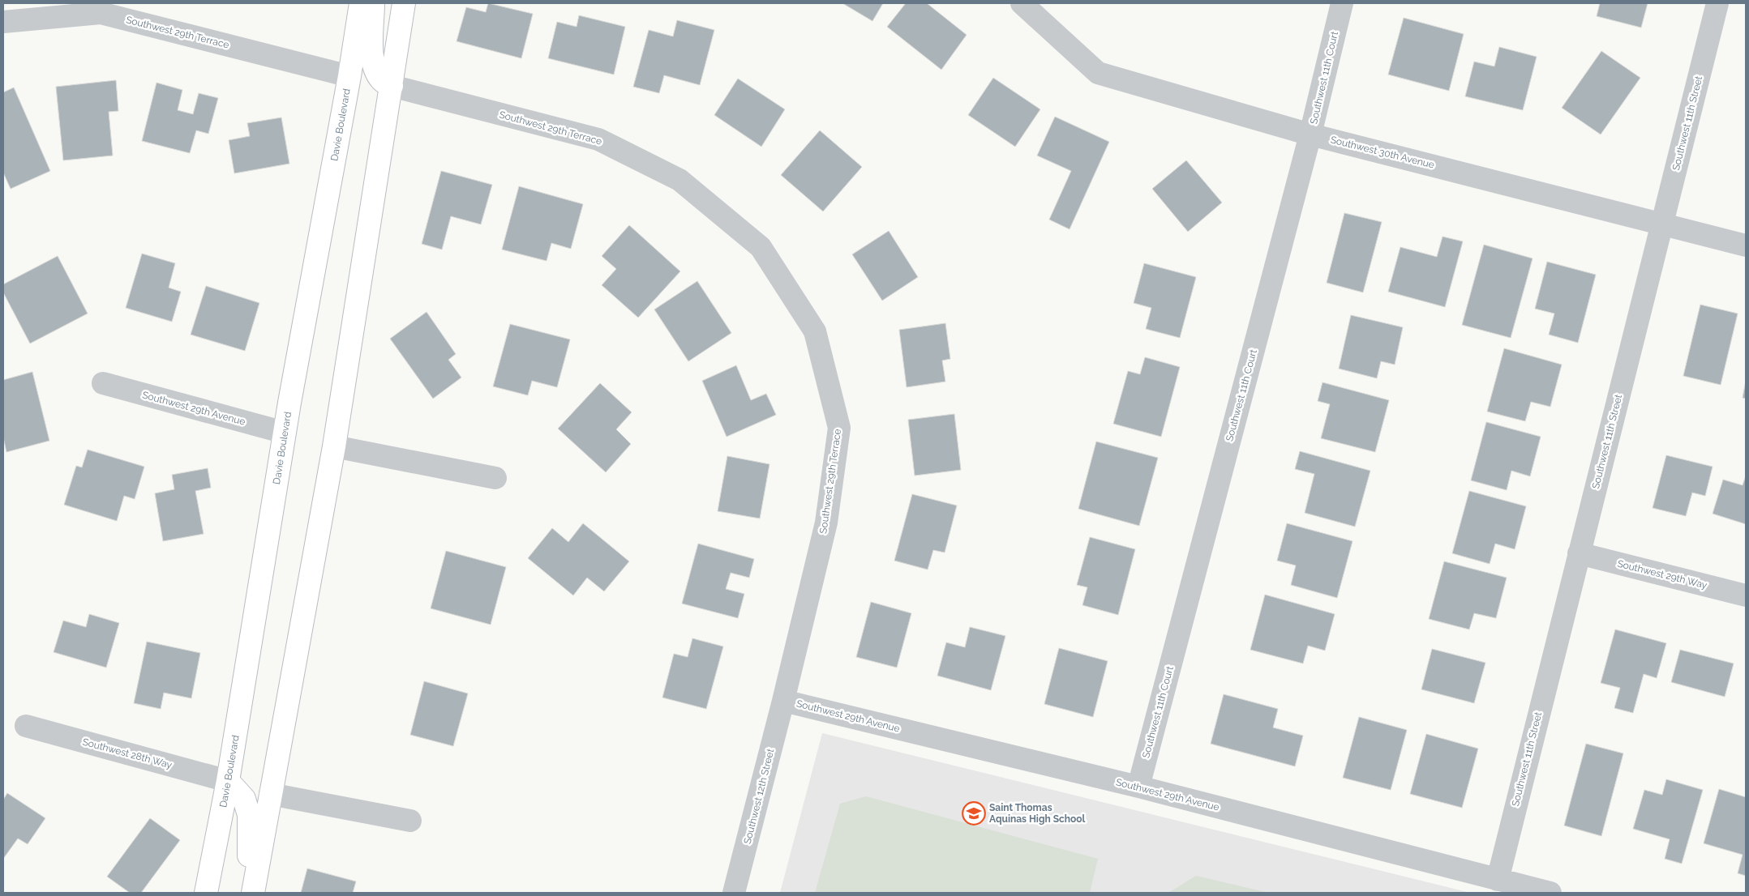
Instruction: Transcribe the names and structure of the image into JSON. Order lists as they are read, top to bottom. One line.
{"streets":{"main road":["Davie Boulevard"],"street":["Southwest 29th Terrace","Southwest 11th Court","Southwest 11th Street","Southwest 30th Avenue","Southwest 29th Avenue","Southwest 29th Way","Southwest 28th Way","Southwest 12th Street"]},"crossings":[["Southwest 29th Terrace","Davie Boulevard"],["Southwest 29th Terrace","Southwest 29th Avenue"],["Southwest 29th Terrace","Southwest 12th Street"],["Southwest 11th Court","Southwest 30th Avenue"],["Southwest 11th Court","Southwest 29th Avenue"],["Southwest 11th Street","Southwest 30th Avenue"],["Southwest 11th Street","Southwest 29th Avenue"],["Southwest 11th Street","Southwest 29th Way"],["Davie Boulevard","Southwest 29th Avenue"],["Davie Boulevard","Southwest 28th Way"],["Southwest 29th Avenue","Southwest 12th Street"]],"places":{"school or university":["Saint Thomas Aquinas High School"]}}
